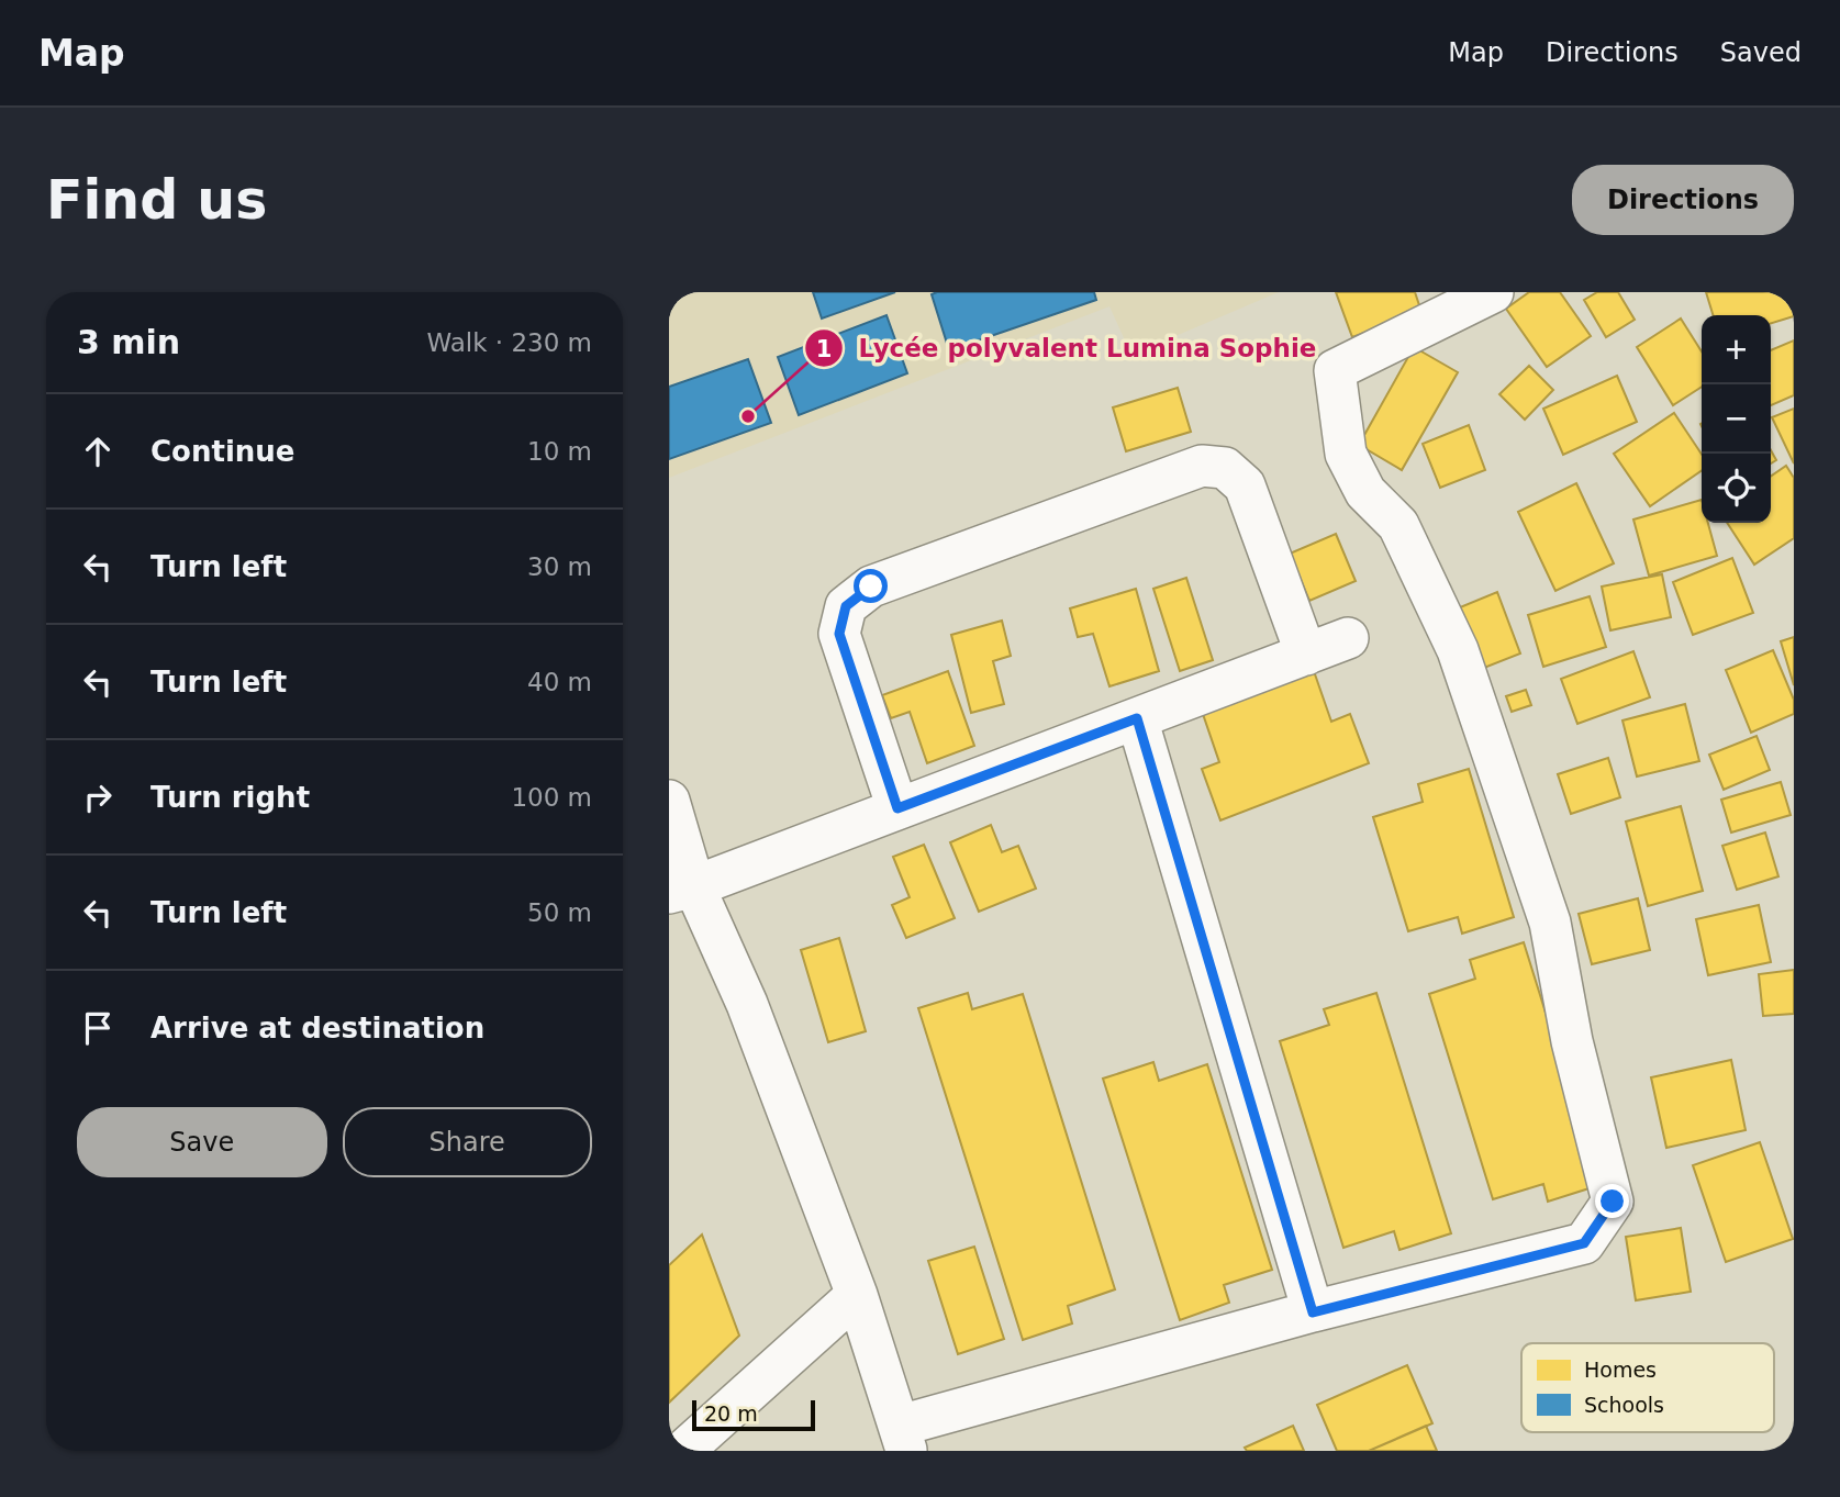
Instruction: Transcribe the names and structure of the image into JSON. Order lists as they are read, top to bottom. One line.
{"places":["Lycée polyvalent Lumina Sophie"],"legend":["Homes","Schools"],"scale_bar":"20 m","page":{"header":"Map","nav":["Map","Directions","Saved"],"buttons":["Directions",["Save","Share"]],"title":"Find us","heading":["3 min","Walk · 230 m"],"map_buttons":["+","−"],"list":[["Continue","10 m"],["Turn left","30 m"],["Turn left","40 m"],["Turn right","100 m"],["Turn left","50 m"],"Arrive at destination"],"scale":"20 m"}}
